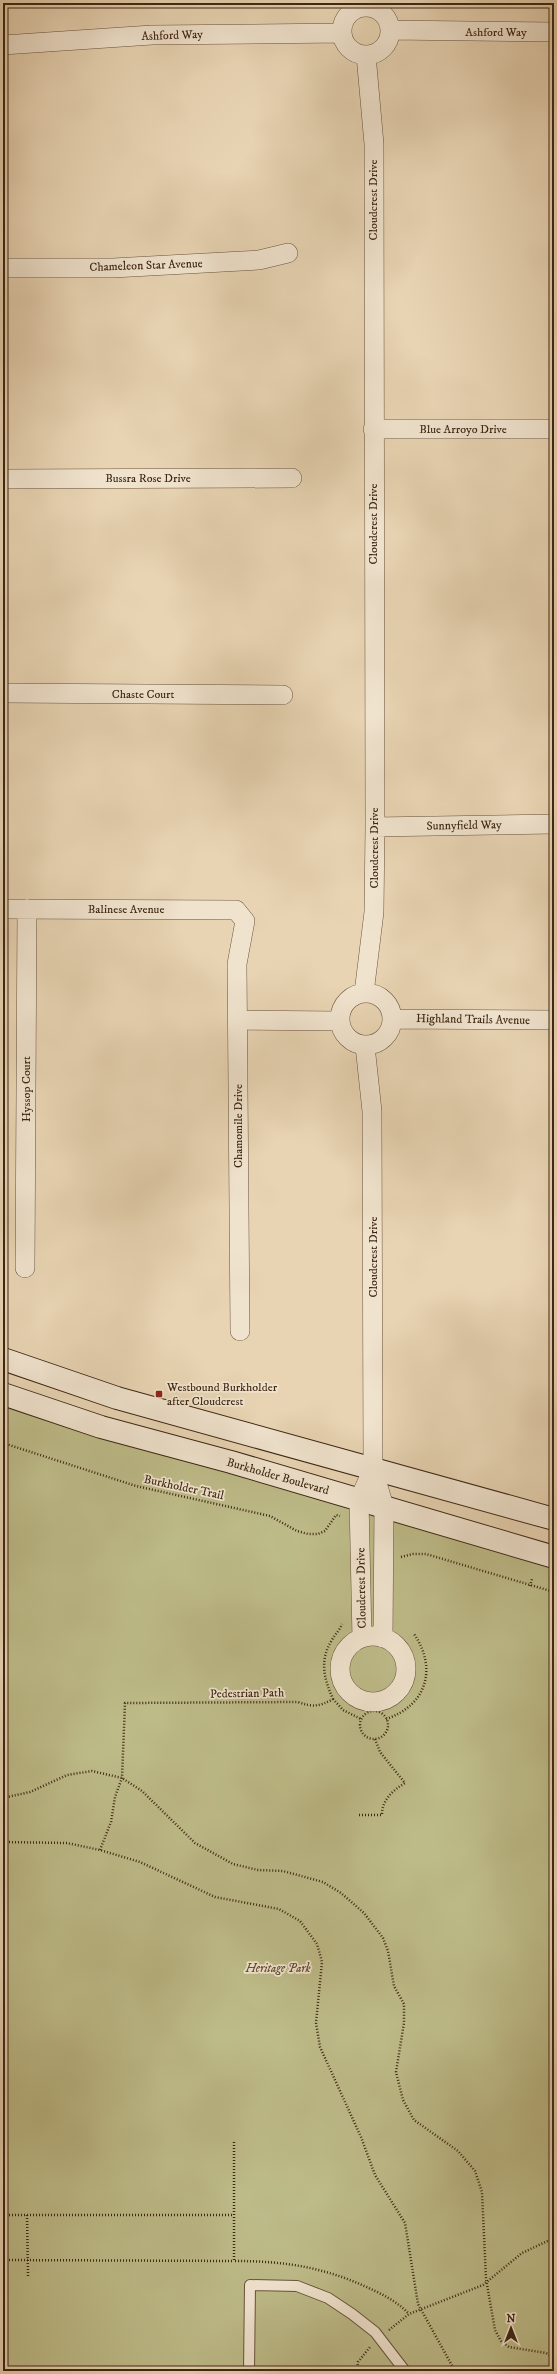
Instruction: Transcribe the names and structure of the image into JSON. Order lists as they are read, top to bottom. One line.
{"streets":{"main road":["Burkholder Boulevard"],"street":["Ashford Way","Cloudcrest Drive","Chameleon Star Avenue","Blue Arroyo Drive","Bussra Rose Drive","Chaste Court","Sunnyfield Way","Balinese Avenue","Highland Trails Avenue","Hyssop Court","Chamomile Drive"],"path":["Burkholder Trail","Pedestrian Path"]},"crossings":[["Ashford Way","Cloudcrest Drive"],["Cloudcrest Drive","Blue Arroyo Drive"],["Cloudcrest Drive","Sunnyfield Way"],["Cloudcrest Drive","Highland Trails Avenue"],["Cloudcrest Drive","Burkholder Boulevard"],["Balinese Avenue","Hyssop Court"],["Balinese Avenue","Chamomile Drive"]],"parks":["Heritage Park"],"places":{"transit":["Westbound Burkholder after Cloudcrest"]},"north":"top"}
